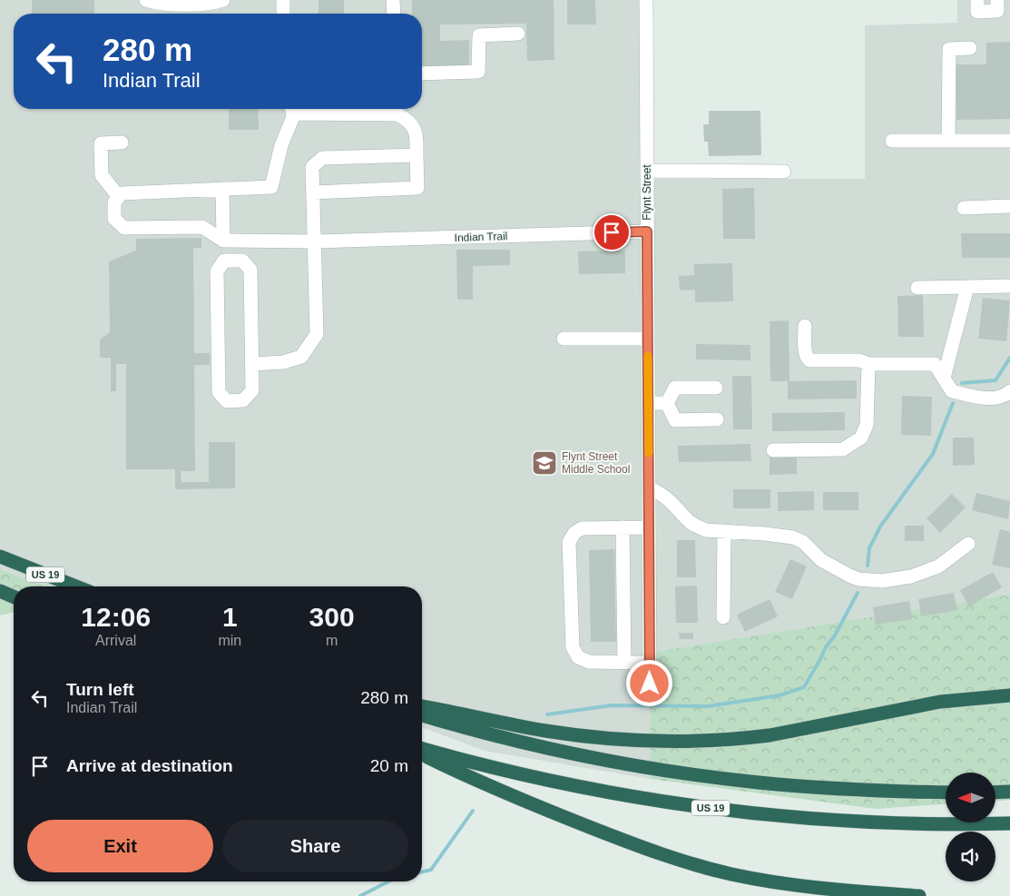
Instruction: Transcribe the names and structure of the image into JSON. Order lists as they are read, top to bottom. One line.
{"streets":{"highway":["US 19"],"street":["Flynt Street","Indian Trail"]},"crossings":[["Flynt Street","Indian Trail"]],"places":{"school or university":["Flynt Street Middle School"]},"north":"left","page":{"turn":["280 m","Indian Trail"],"eta":["12:06","Arrival","1","min","300","m"],"list":[{"name":"Turn left","note":"Indian Trail","value":"280 m"},{"name":"Arrive at destination","value":"20 m"}],"buttons":["Exit","Share"]}}
